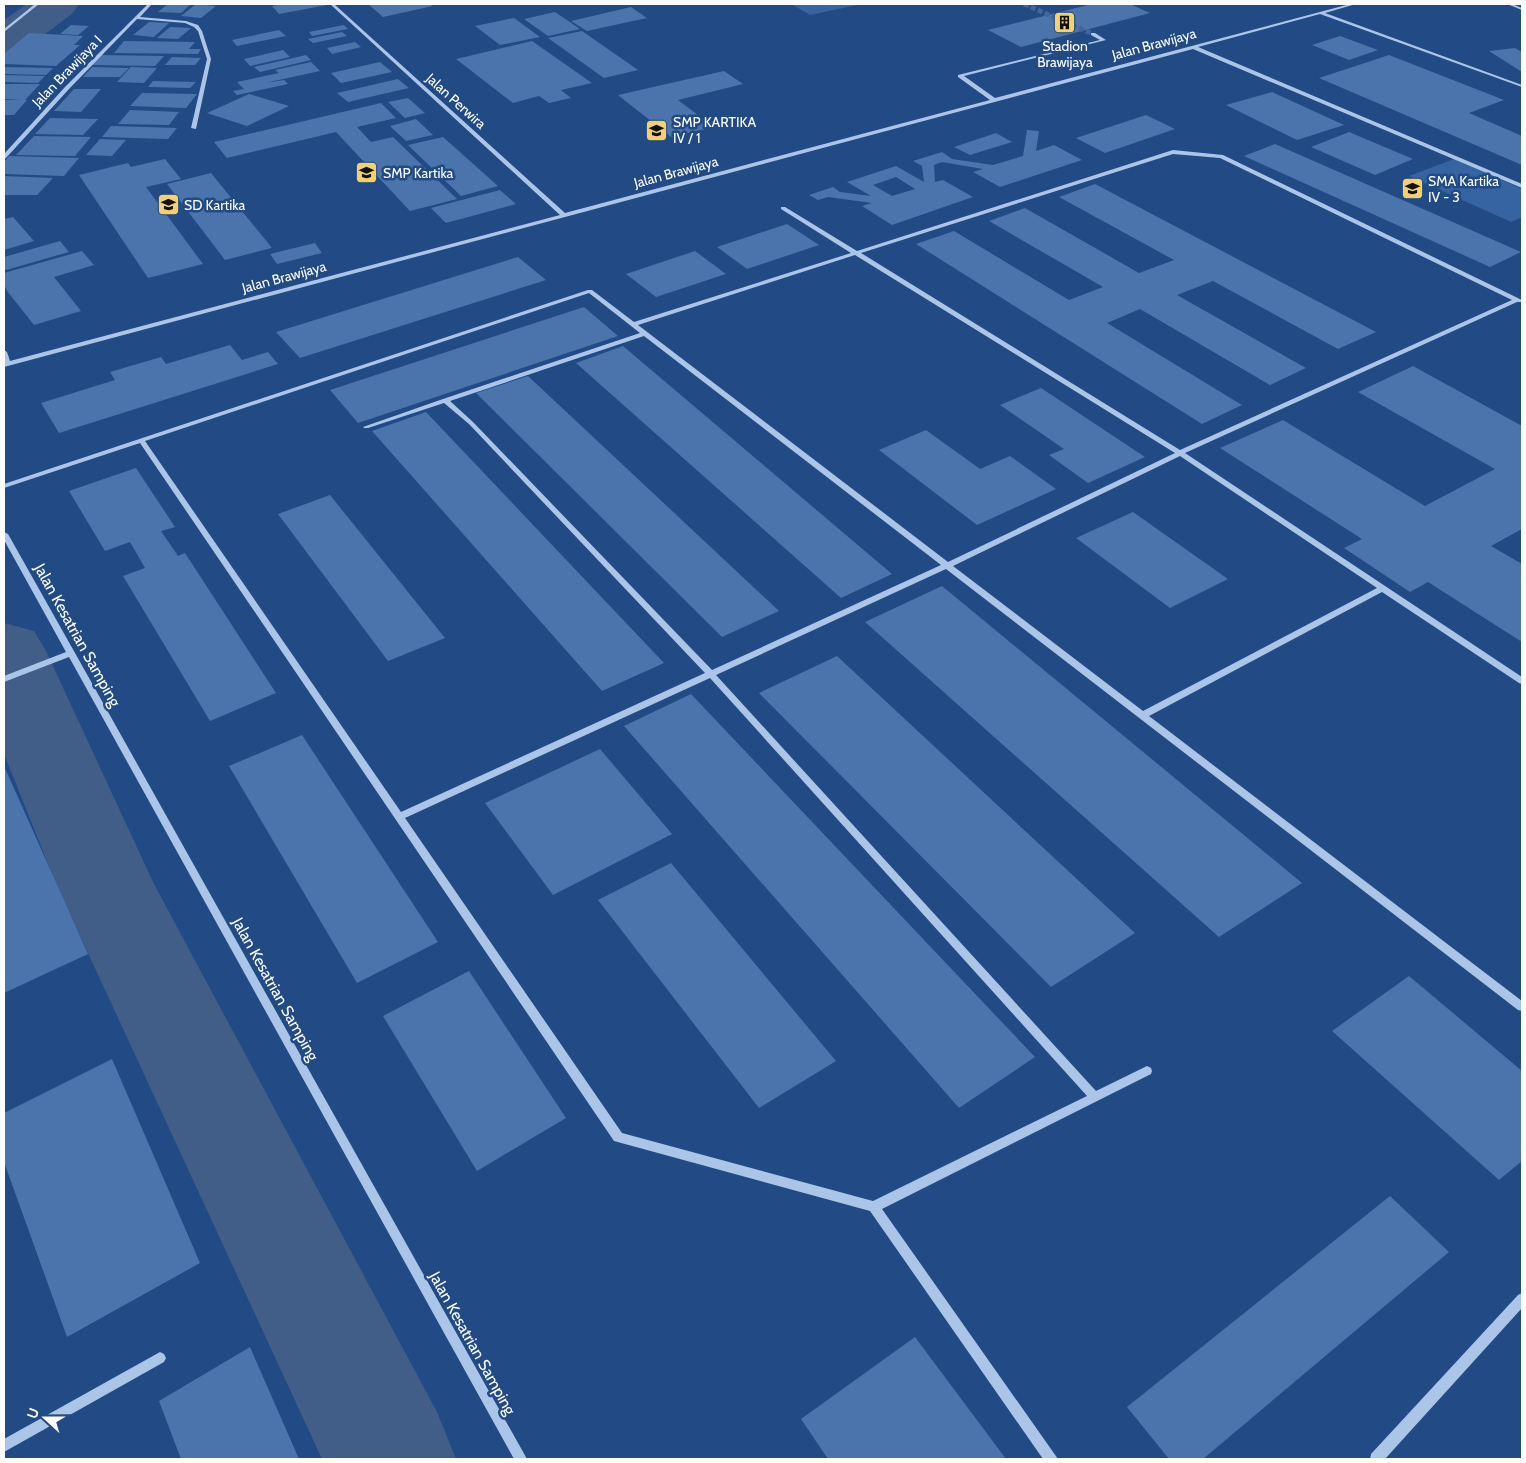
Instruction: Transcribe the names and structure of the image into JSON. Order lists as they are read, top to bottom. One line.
{"streets":{"street":["Jalan Brawijaya","Jalan Brawijaya I","Jalan Perwira","Jalan Kesatrian Samping"]},"crossings":[["Jalan Brawijaya","Jalan Perwira"]],"places":{"building":["Stadion Brawijaya"],"school or university":["SMP KARTIKA IV / 1","SMP Kartika","SMA Kartika IV - 3","SD Kartika"]},"north":"left"}
